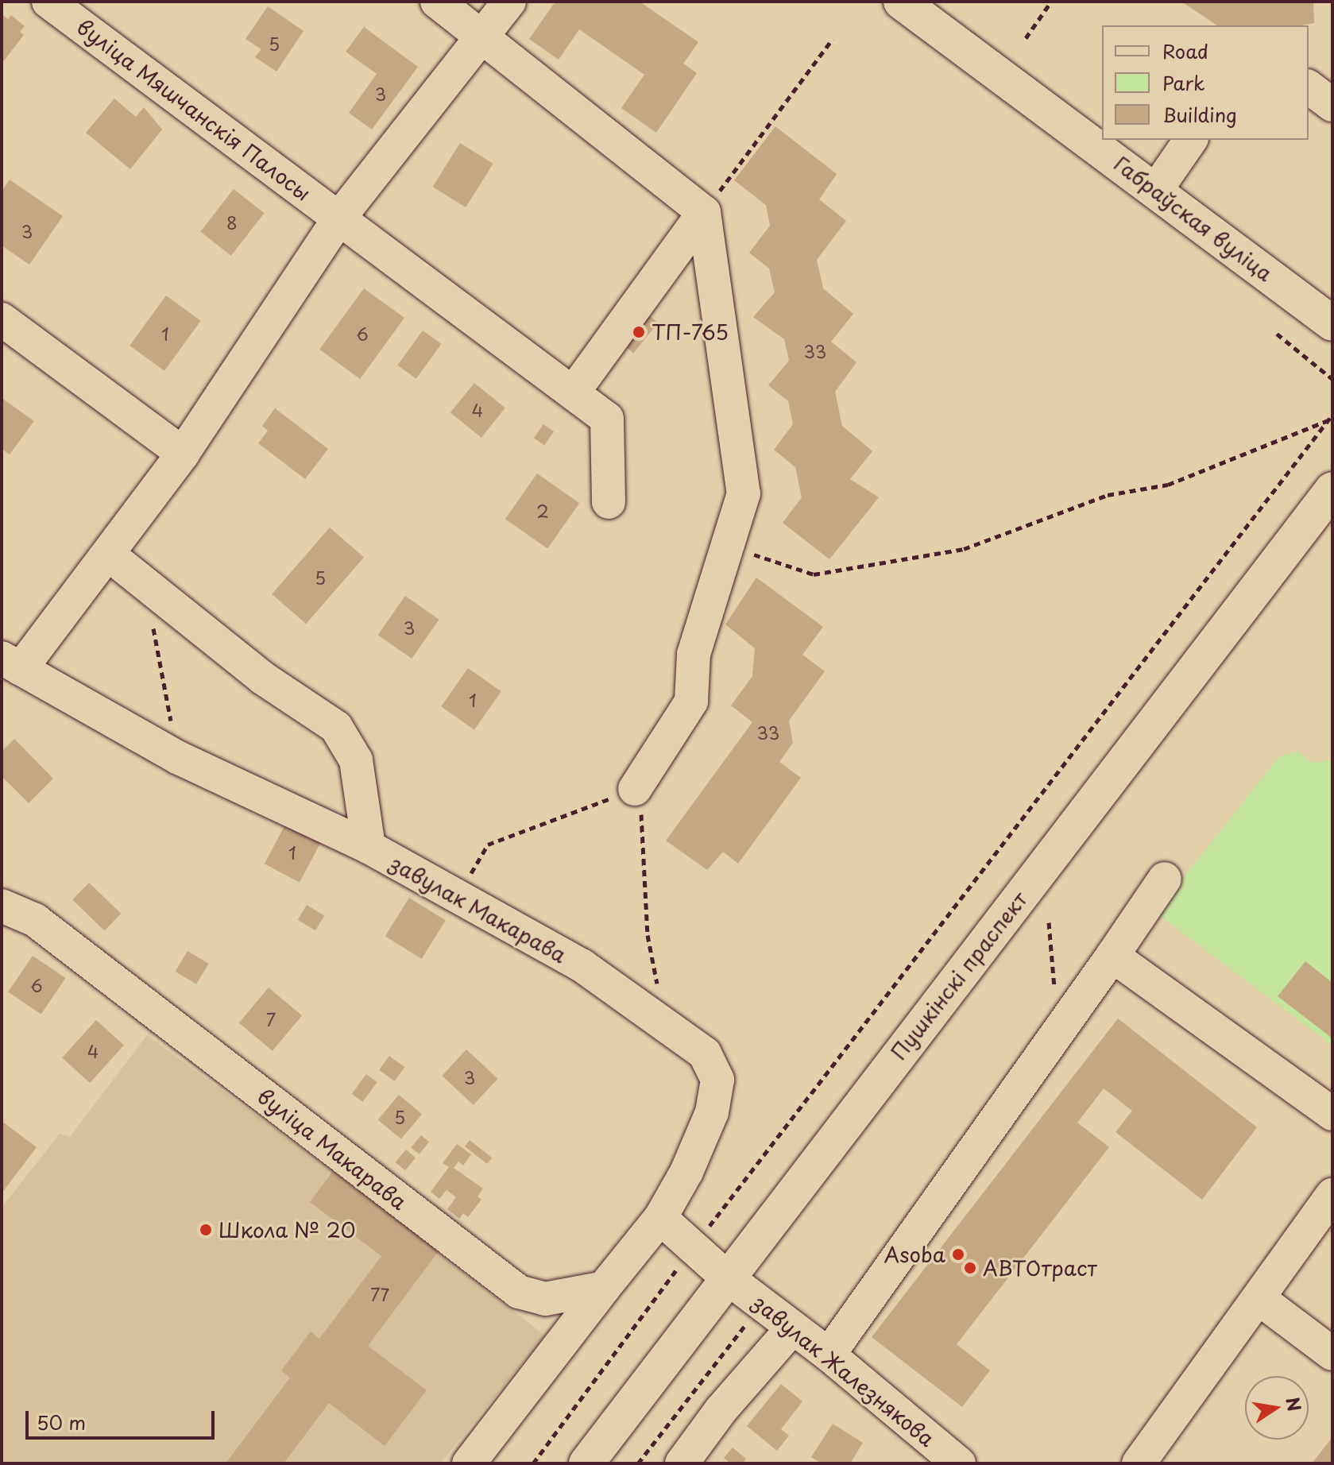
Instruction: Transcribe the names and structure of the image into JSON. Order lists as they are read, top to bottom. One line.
{"streets":{"main road":["Габраўская вуліца","Пушкінскі праспект"],"street":["вуліца Мяшчанскія Палосы","завулак Макарава","вуліца Макарава","завулак Жалезнякова"]},"crossings":[["Пушкінскі праспект","завулак Жалезнякова"]],"places":["ТП-765","Школа № 20","Asoba","АВТОтраст"],"house_numbers":["5","3","8","3","1","6","33","4","2","5","3","1","33","1","6","7","4","3","5","77"],"legend":["Road","Park","Building"],"scale_bar":"50 m","north":"right"}
